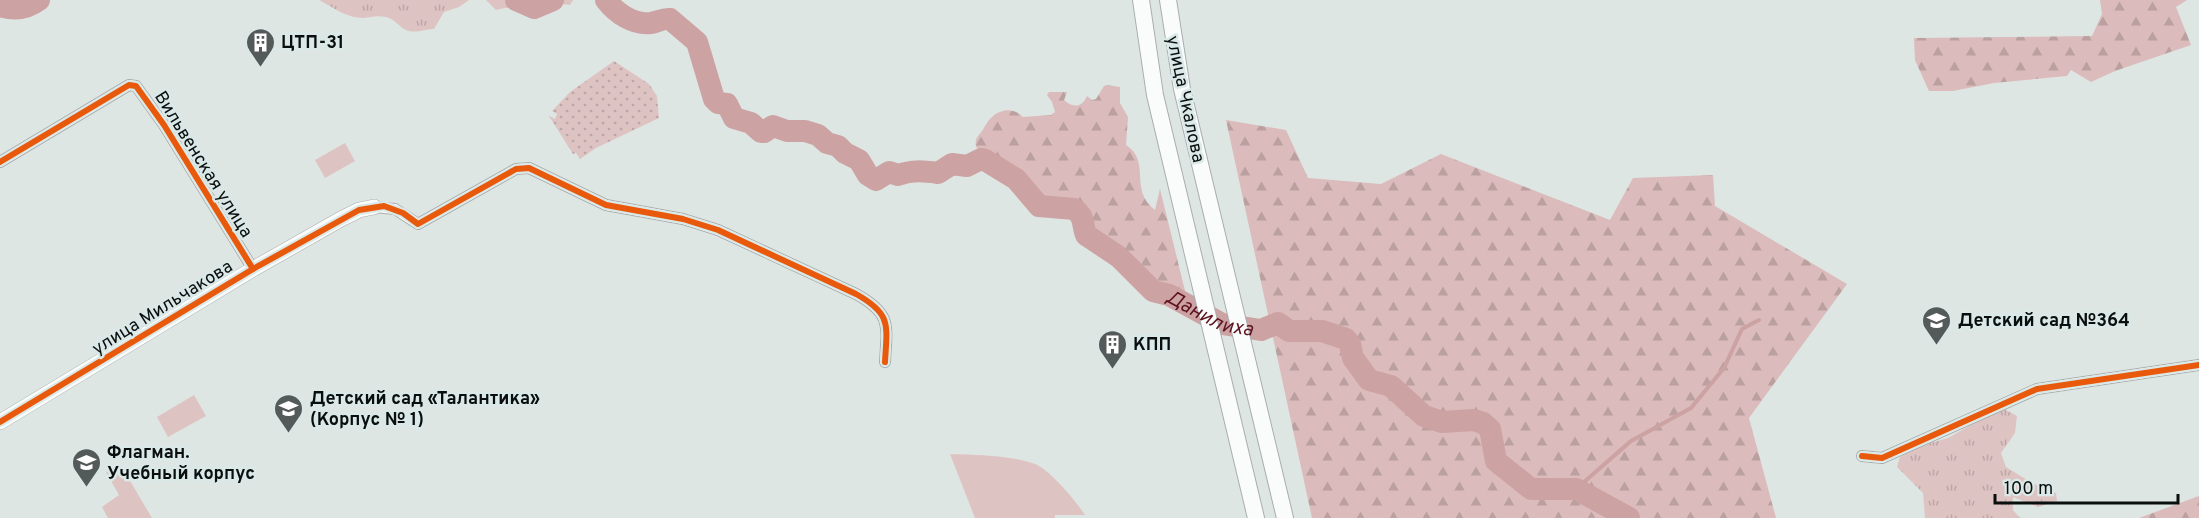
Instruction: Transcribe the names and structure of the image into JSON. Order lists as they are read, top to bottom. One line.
{"streets":{"main road":["улица Чкалова"],"street":["Вильвенская улица","улица Мильчакова"]},"crossings":[["Вильвенская улица","улица Мильчакова"]],"water":["Данилиха"],"places":{"building":["ЦТП-31","КПП"],"school or university":["Детский сад №364","Детский сад «Талантика» (Корпус № 1)","Флагман. Учебный корпус"]},"scale_bar":"100 m"}
